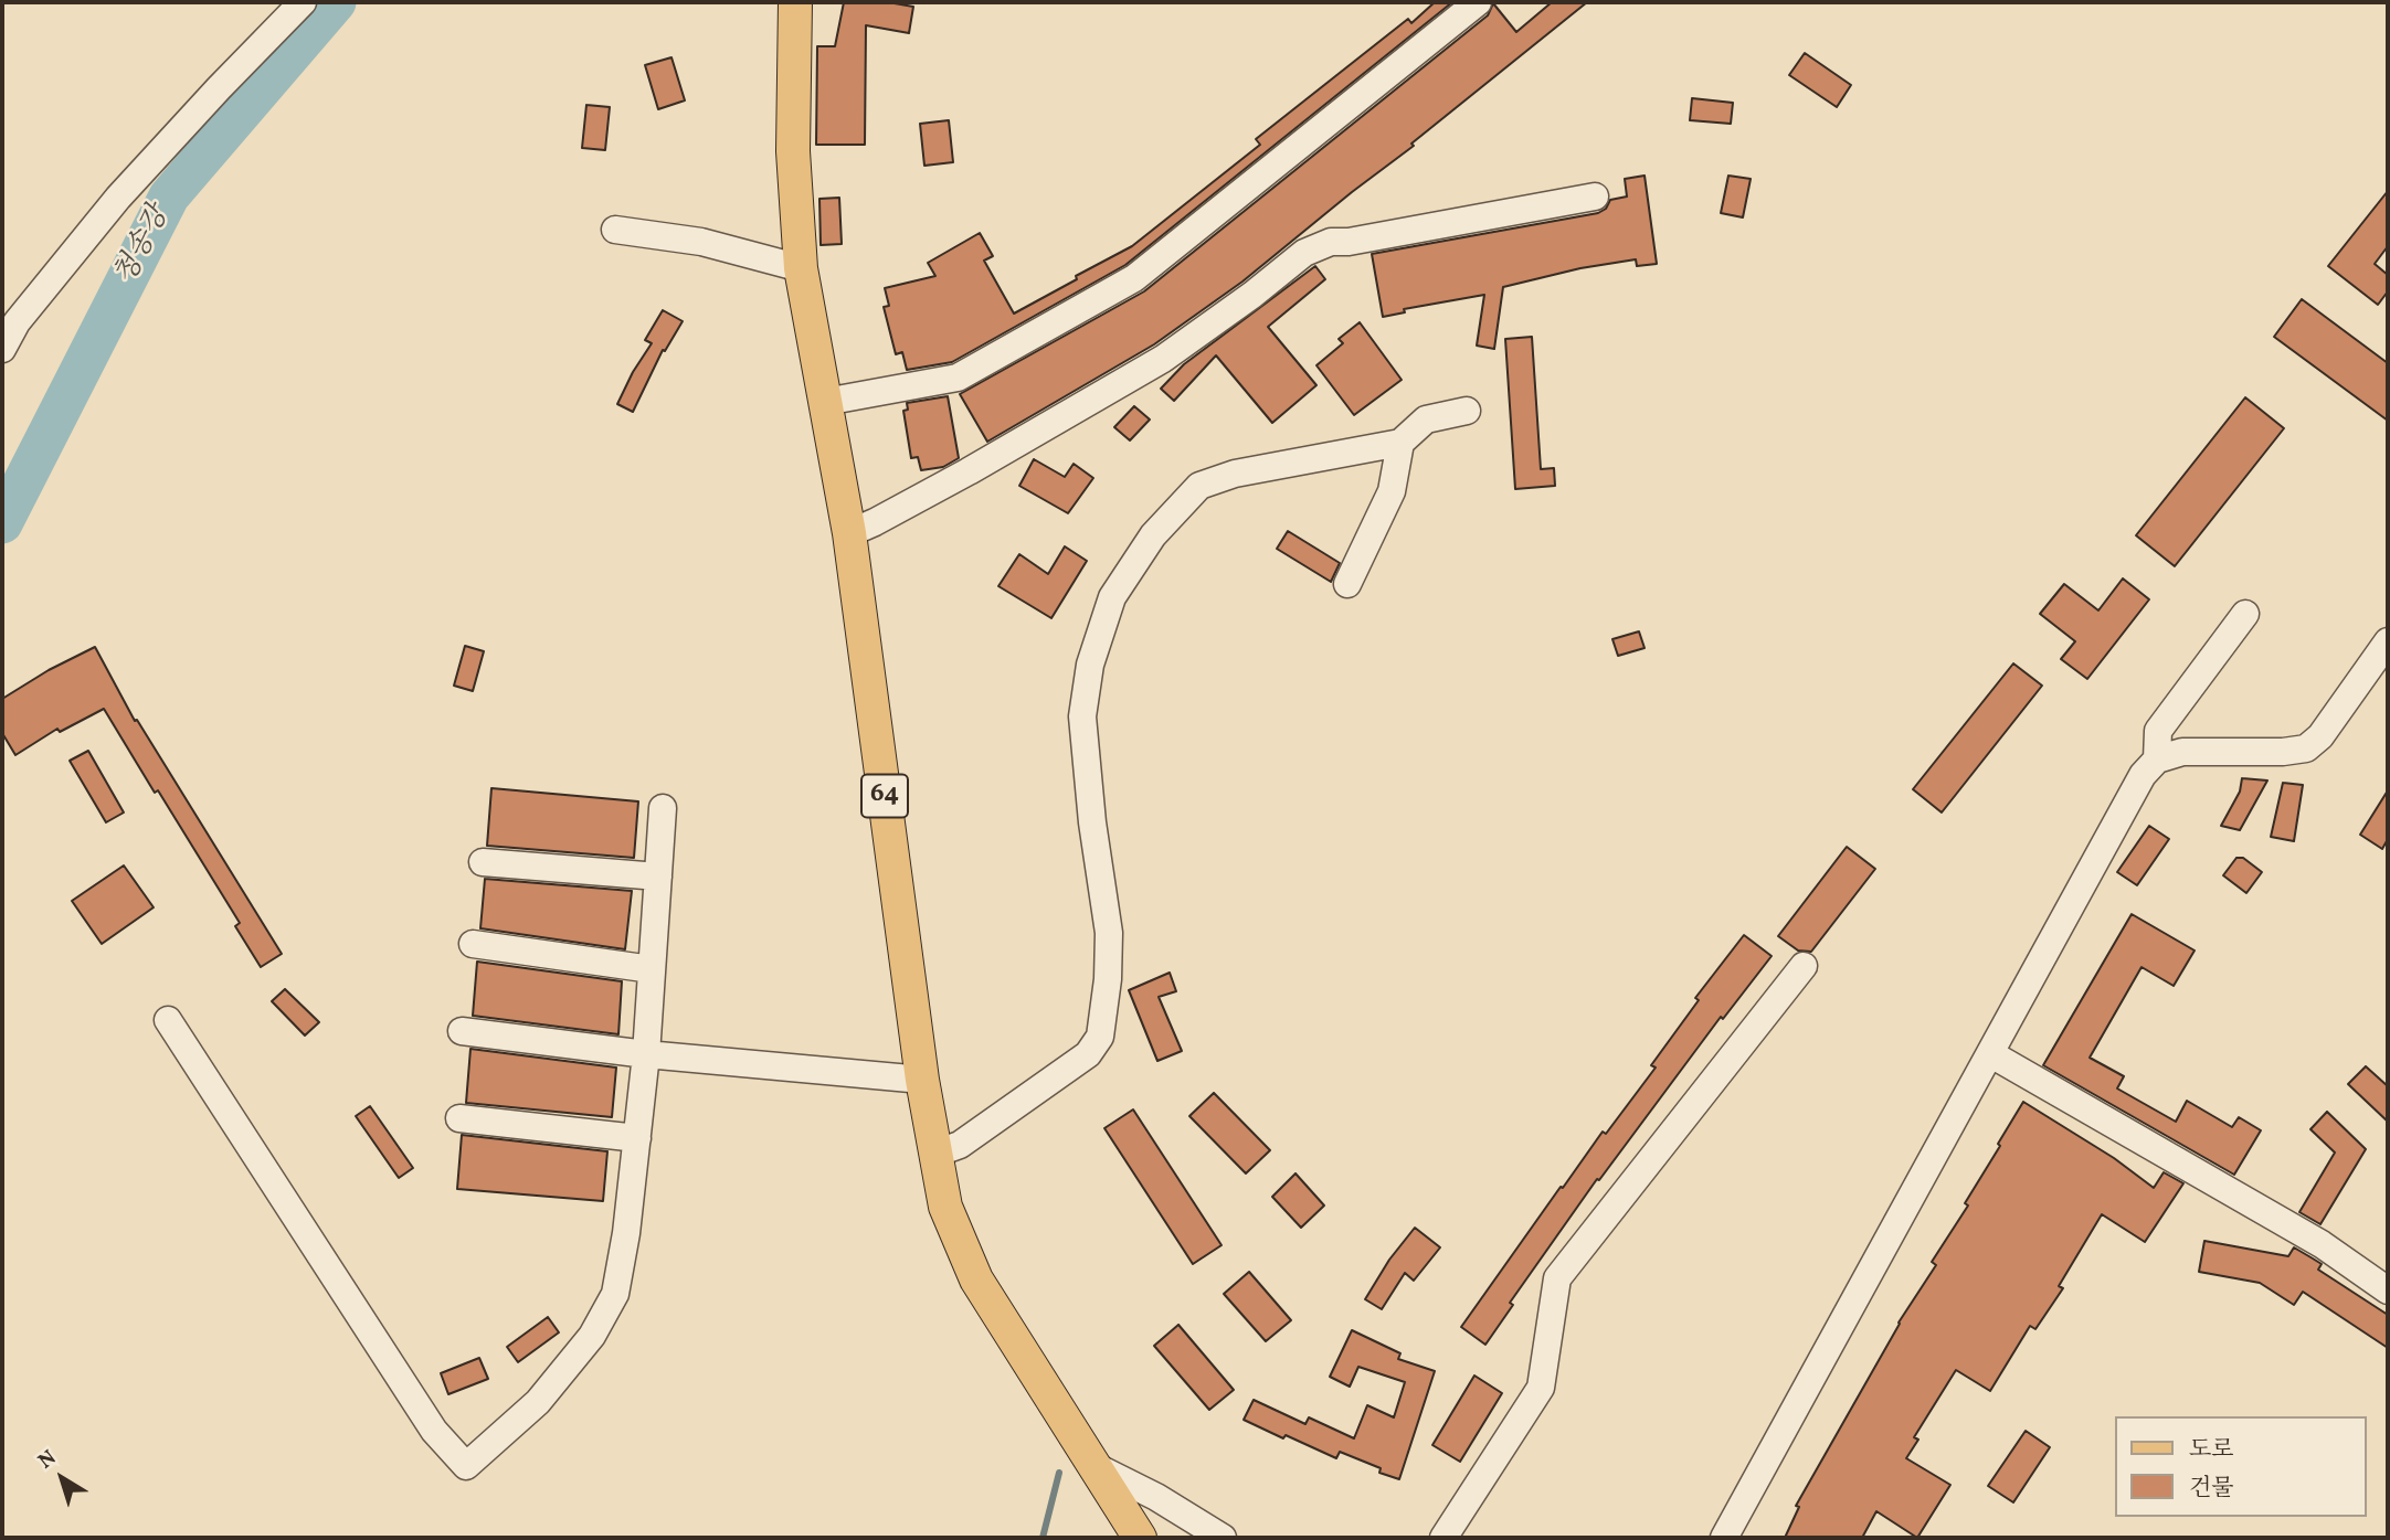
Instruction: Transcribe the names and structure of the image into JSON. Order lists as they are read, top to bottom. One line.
{"streets":{"main road":["64"]},"water":["청송강"],"legend":["도로","건물"],"north":"top left"}
